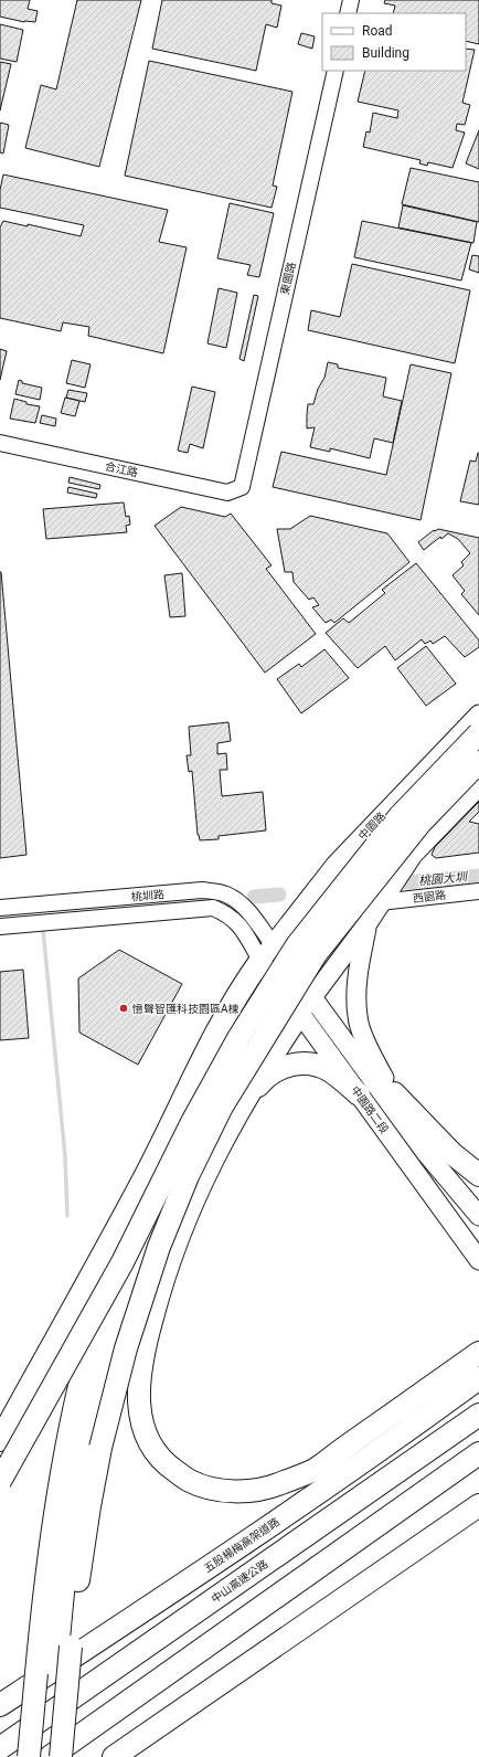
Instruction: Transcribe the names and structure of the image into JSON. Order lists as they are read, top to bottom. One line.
{"streets":{"highway":["五股楊梅高架道路","中山高速公路"],"main road":["中園路","中園路二段"],"street":["東園路","合江路","桃圳路","西園路"]},"crossings":[["東園路","合江路"],["中園路","桃圳路"],["中園路","中園路二段"],["桃圳路","中園路二段"]],"water":["桃園大圳"],"places":["憶聲智匯科技園區A棟"],"legend":["Road","Building"]}
